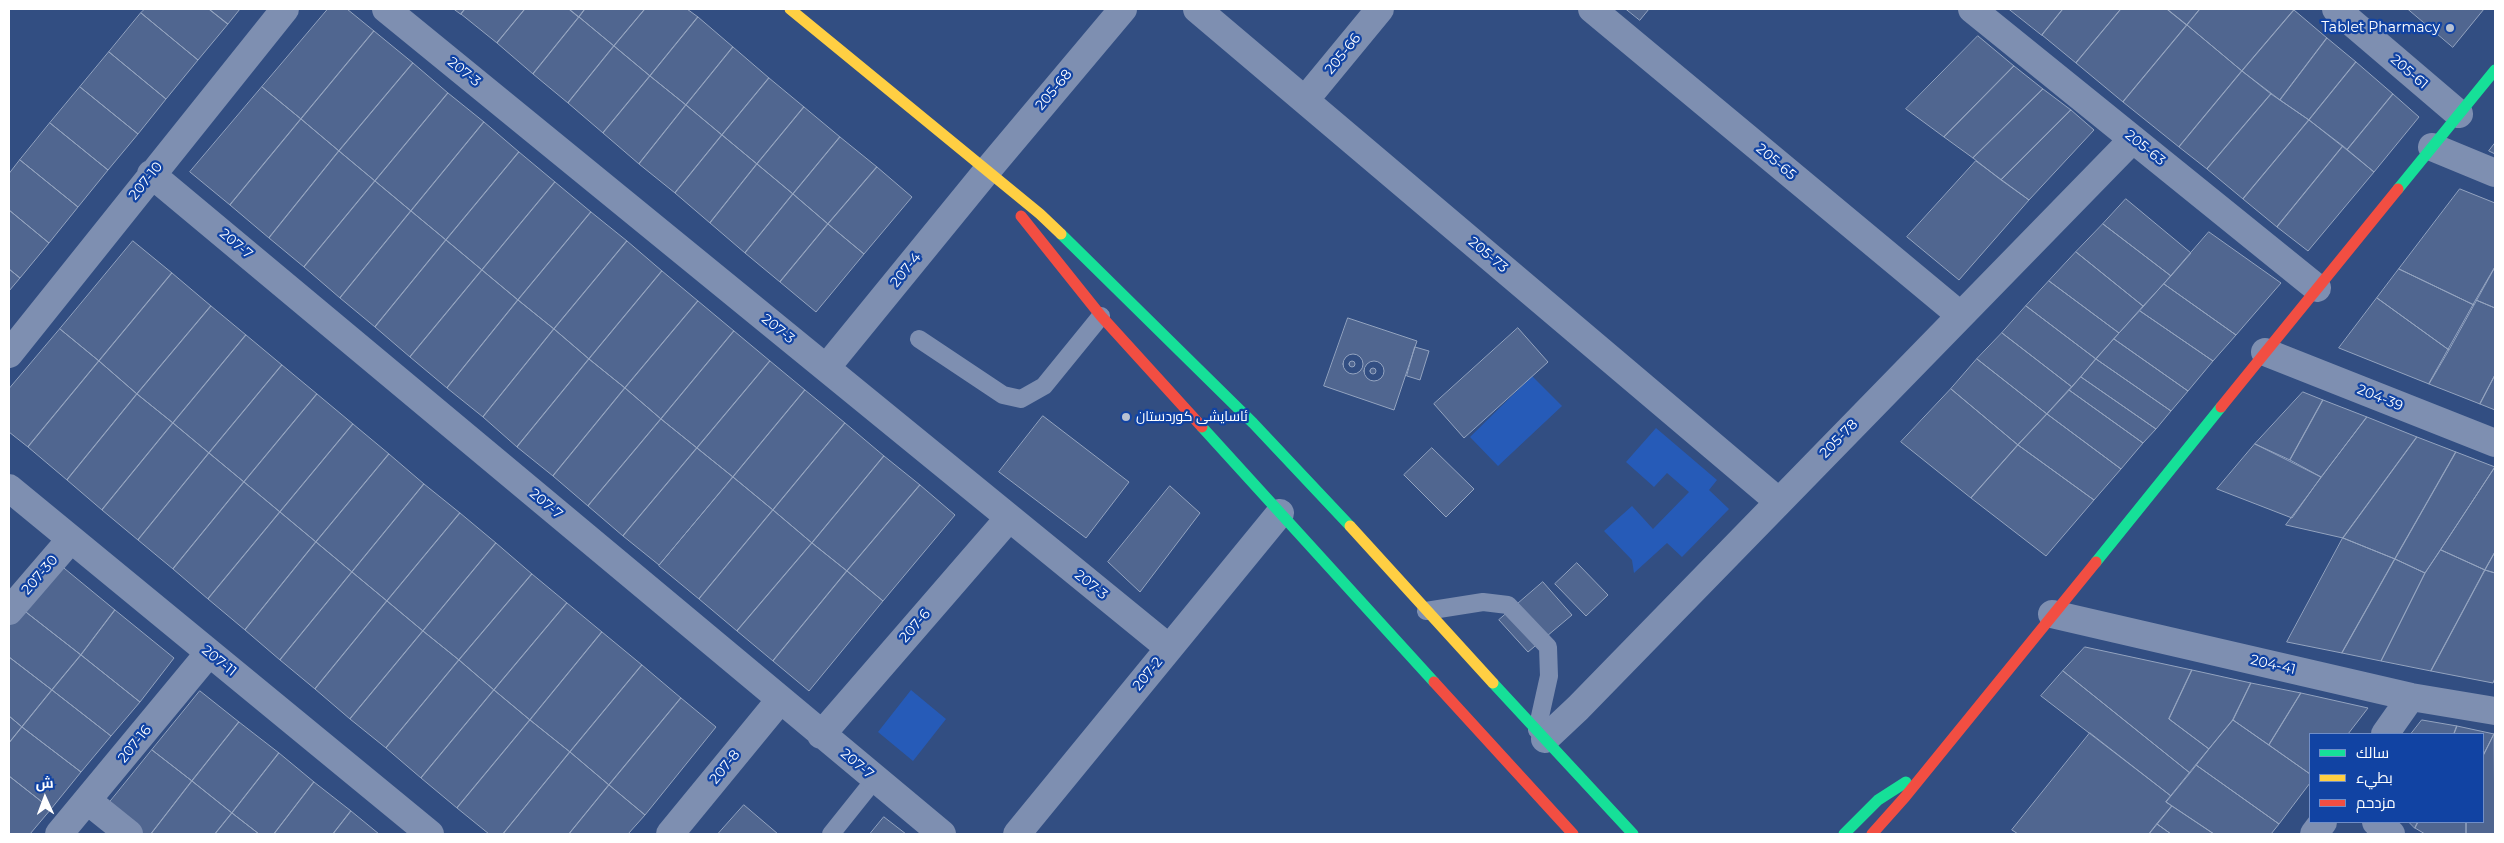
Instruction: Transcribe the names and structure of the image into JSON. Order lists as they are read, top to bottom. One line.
{"streets":{"street":["205-66","207-3","205-61","205-68","205-63","205-65","207-10","207-7","205-73","207-4","204-39","205-78","207-30","207-6","207-11","204-41","207-2","207-16","207-8"]},"crossings":[["205-66","205-73"],["207-3","207-4"],["207-3","207-6"],["207-3","207-2"],["205-68","207-4"],["205-63","205-78"],["205-65","205-78"],["207-10","207-7"],["207-7","207-6"],["207-7","207-8"],["205-73","205-78"],["207-30","207-11"],["207-11","207-16"]],"places":["Tablet Pharmacy","ئاسایشی كوردستان"],"legend":["سالك","بطيء","مزدحم"],"north":"top"}
